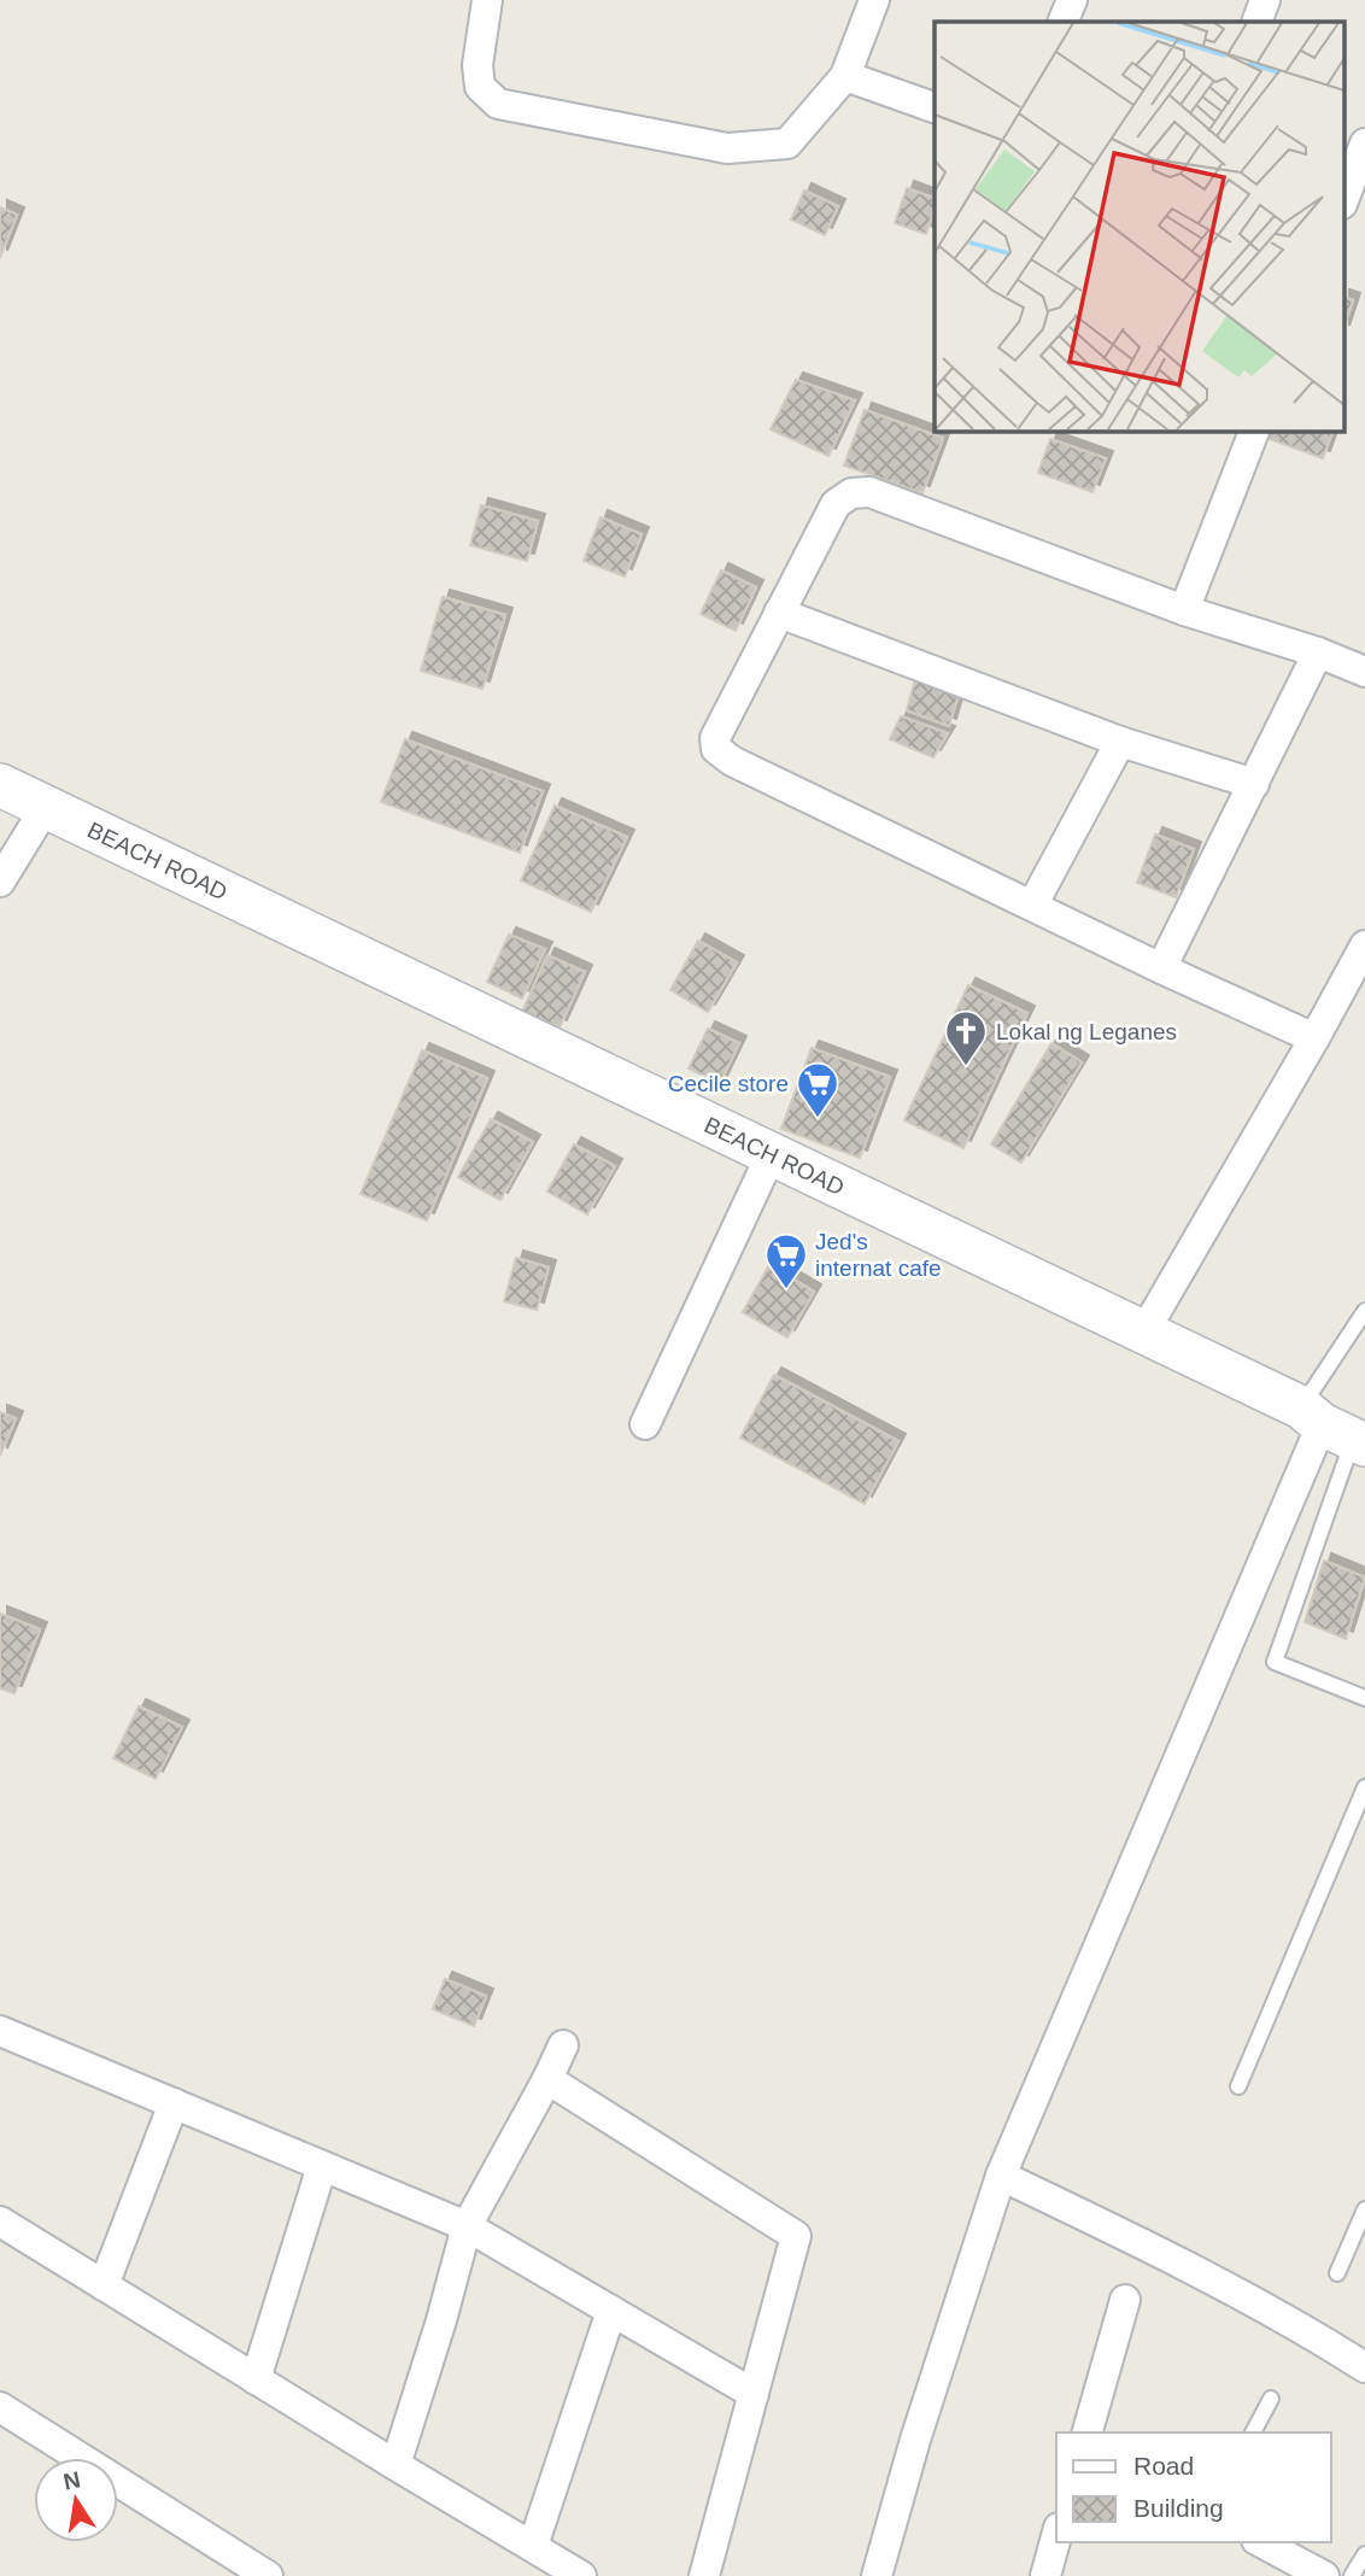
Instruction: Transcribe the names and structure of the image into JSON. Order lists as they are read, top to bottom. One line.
{"streets":{"main road":["BEACH ROAD"]},"places":{"church":["Lokal ng Leganes"],"supermarket":["Cecile store","Jed's internat cafe"]},"legend":["Road","Building"],"north":"top"}
